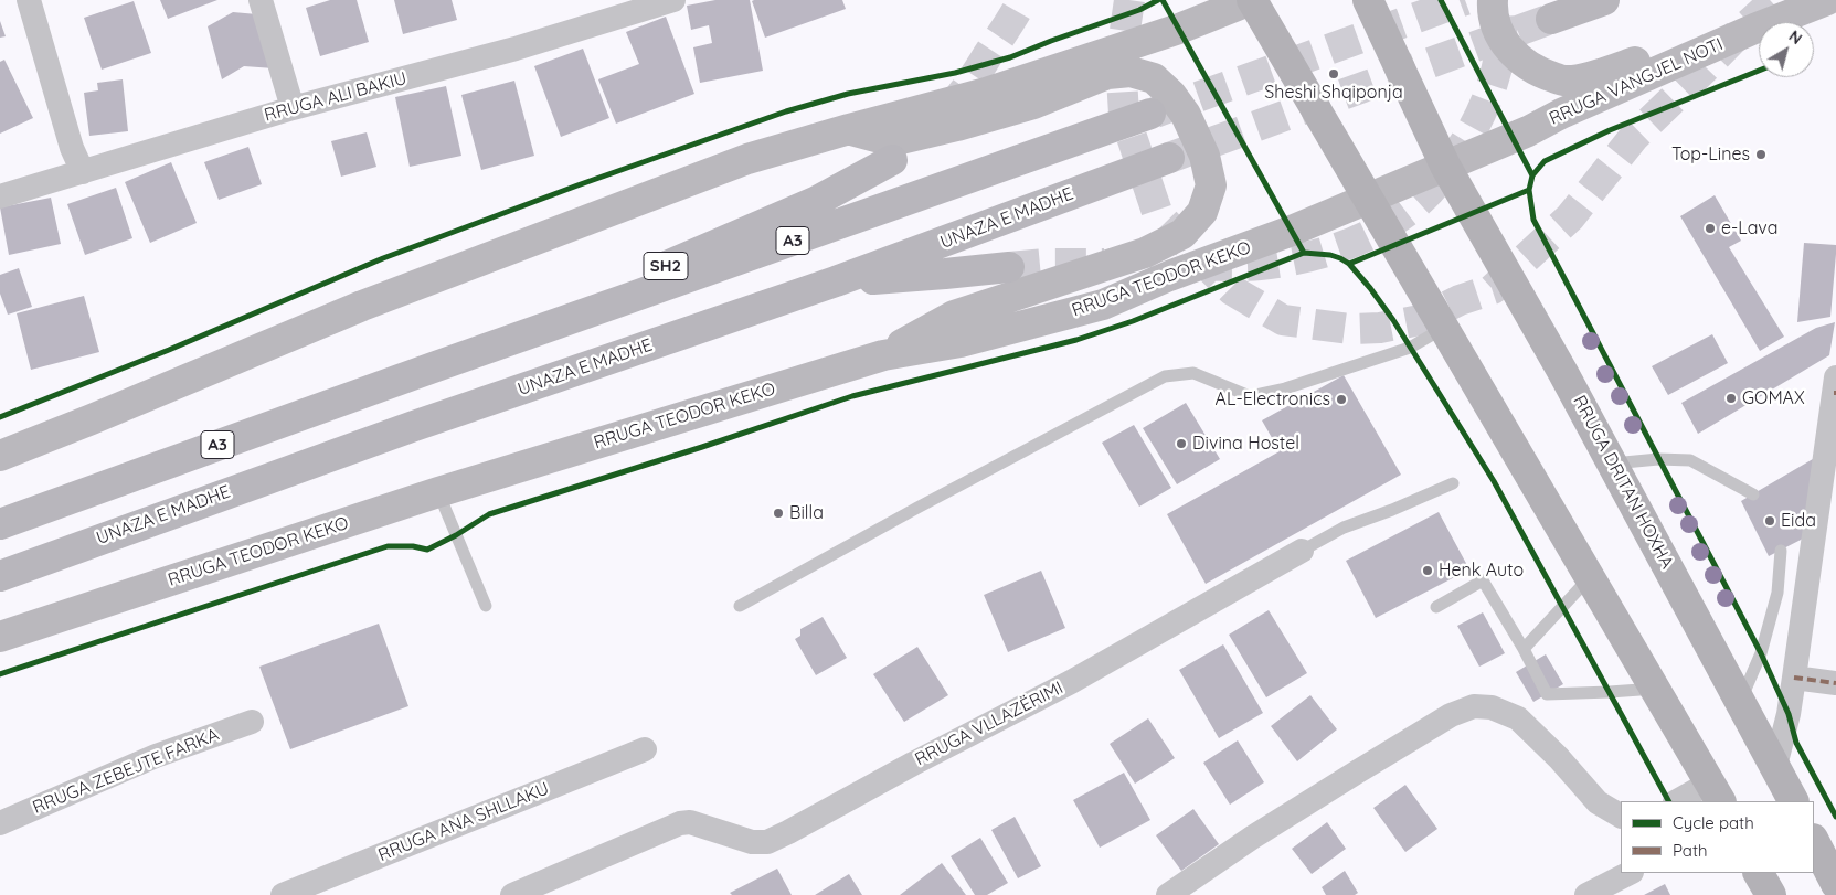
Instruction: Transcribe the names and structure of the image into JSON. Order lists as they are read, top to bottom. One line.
{"streets":{"highway":["UNAZA E MADHE","A3","SH2"],"main road":["RRUGA VANGJEL NOTI","RRUGA TEODOR KEKO","RRUGA DRITAN HOXHA"],"street":["RRUGA ALI BAKIU","RRUGA VLLAZËRIMI","RRUGA ZEBEJTE FARKA","RRUGA ANA SHLLAKU"]},"crossings":[["RRUGA VANGJEL NOTI","RRUGA TEODOR KEKO"],["RRUGA VANGJEL NOTI","RRUGA DRITAN HOXHA"],["A3","SH2"]],"places":["Sheshi Shqiponja","Top-Lines","e-Lava","GOMAX","AL-Electronics","Divina Hostel","Billa","Eida","Henk Auto"],"legend":["Cycle path","Path"],"north":"top right"}
